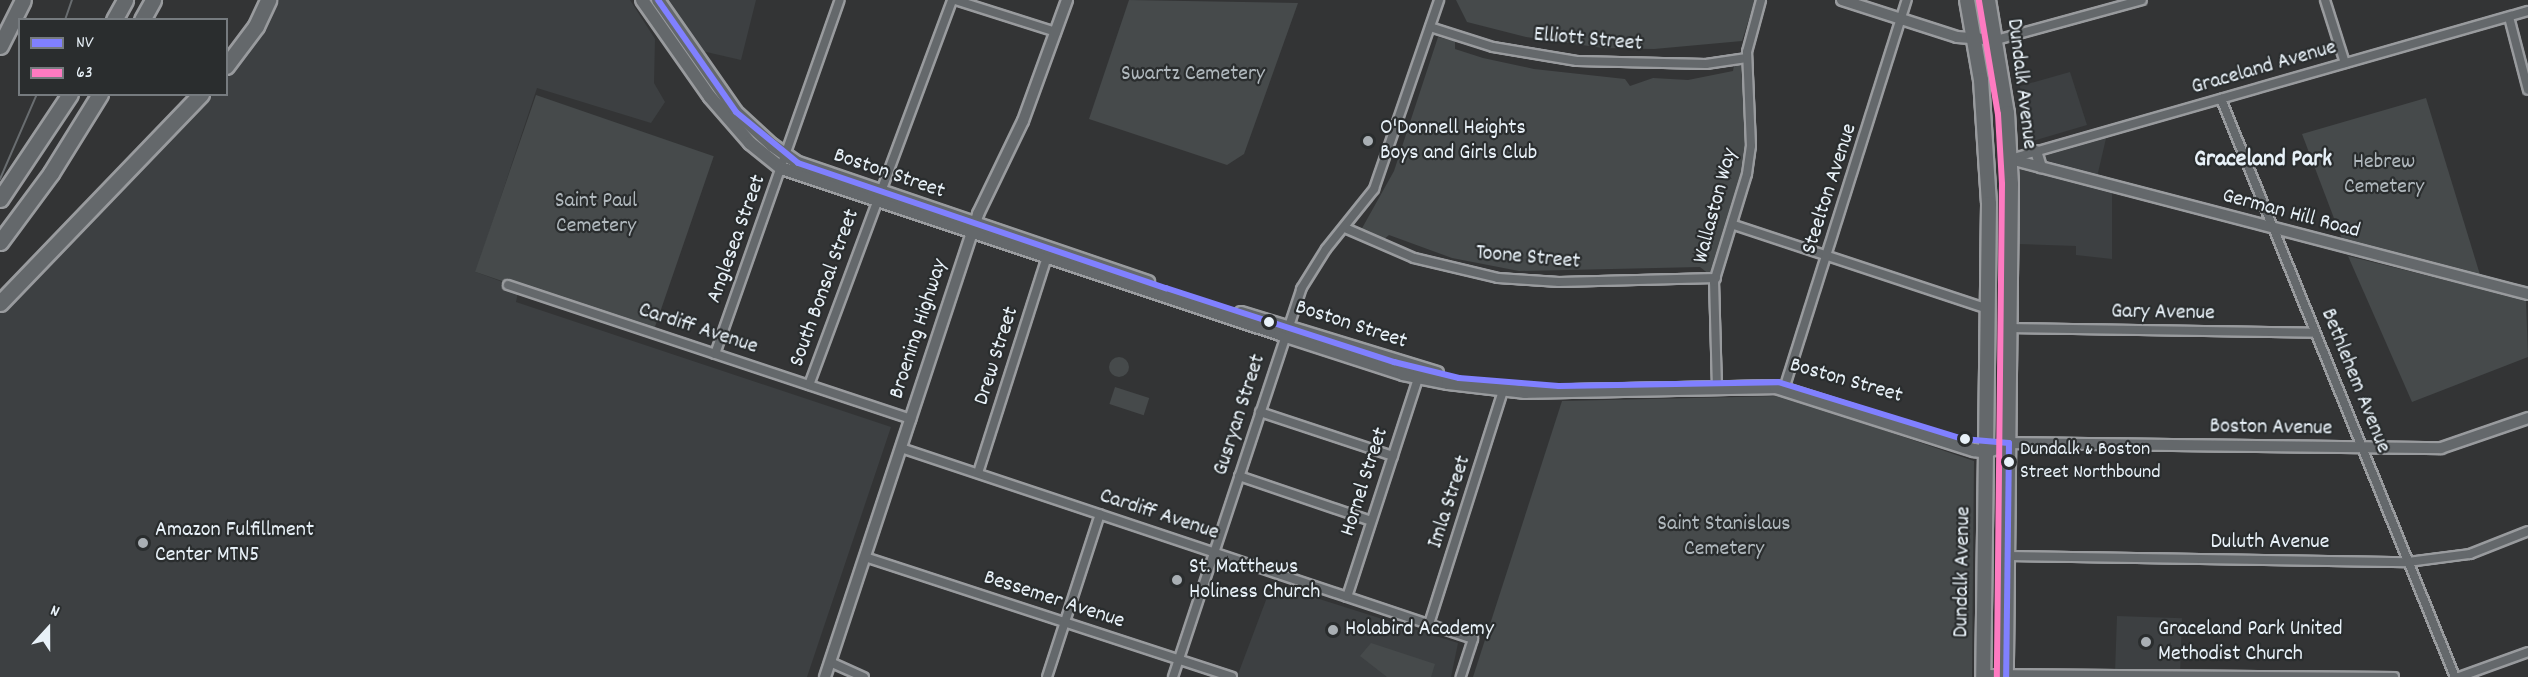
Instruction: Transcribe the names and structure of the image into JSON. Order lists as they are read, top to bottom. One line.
{"streets":{"main road":["Dundalk Avenue","Boston Street"],"street":["Elliott Street","Graceland Avenue","Steelton Avenue","Wallaston Way","German Hill Road","Anglesea Street","Toone Street","South Bonsal Street","Gary Avenue","Cardiff Avenue","Broening Highway","Drew Street","Bethlehem Avenue","Gusryan Street","Boston Avenue","Hornel Street","Imla Street","Duluth Avenue","Bessemer Avenue"]},"crossings":[["Elliott Street","Wallaston Way"],["Elliott Street","Gusryan Street"],["Graceland Avenue","Dundalk Avenue"],["Graceland Avenue","German Hill Road"],["Graceland Avenue","Bethlehem Avenue"],["Dundalk Avenue","Boston Street"],["Dundalk Avenue","German Hill Road"],["Dundalk Avenue","Gary Avenue"],["Dundalk Avenue","Boston Avenue"],["Dundalk Avenue","Duluth Avenue"],["Boston Street","Steelton Avenue"],["Boston Street","Wallaston Way"],["Boston Street","Anglesea Street"],["Boston Street","South Bonsal Street"],["Boston Street","Broening Highway"],["Boston Street","Drew Street"],["Boston Street","Gusryan Street"],["Boston Street","Boston Avenue"],["Boston Street","Hornel Street"],["Boston Street","Imla Street"],["Wallaston Way","Toone Street"],["German Hill Road","Bethlehem Avenue"],["Anglesea Street","Cardiff Avenue"],["Toone Street","Gusryan Street"],["South Bonsal Street","Cardiff Avenue"],["Gary Avenue","Bethlehem Avenue"],["Cardiff Avenue","Broening Highway"],["Cardiff Avenue","Drew Street"],["Cardiff Avenue","Gusryan Street"],["Cardiff Avenue","Hornel Street"],["Cardiff Avenue","Imla Street"],["Broening Highway","Bessemer Avenue"],["Bethlehem Avenue","Boston Avenue"],["Bethlehem Avenue","Duluth Avenue"],["Gusryan Street","Bessemer Avenue"]],"districts":["Graceland Park"],"parks":["Swartz Cemetery","Hebrew Cemetery","Saint Paul Cemetery","Saint Stanislaus Cemetery"],"places":["O'Donnell Heights Boys and Girls Club","Dundalk & Boston Street Northbound","Amazon Fulfillment Center MTN5","St. Matthews Holiness Church","Holabird Academy","Graceland Park United Methodist Church"],"lines":["transit line NV","transit line 63"],"legend":["NV","63"],"north":"top"}
